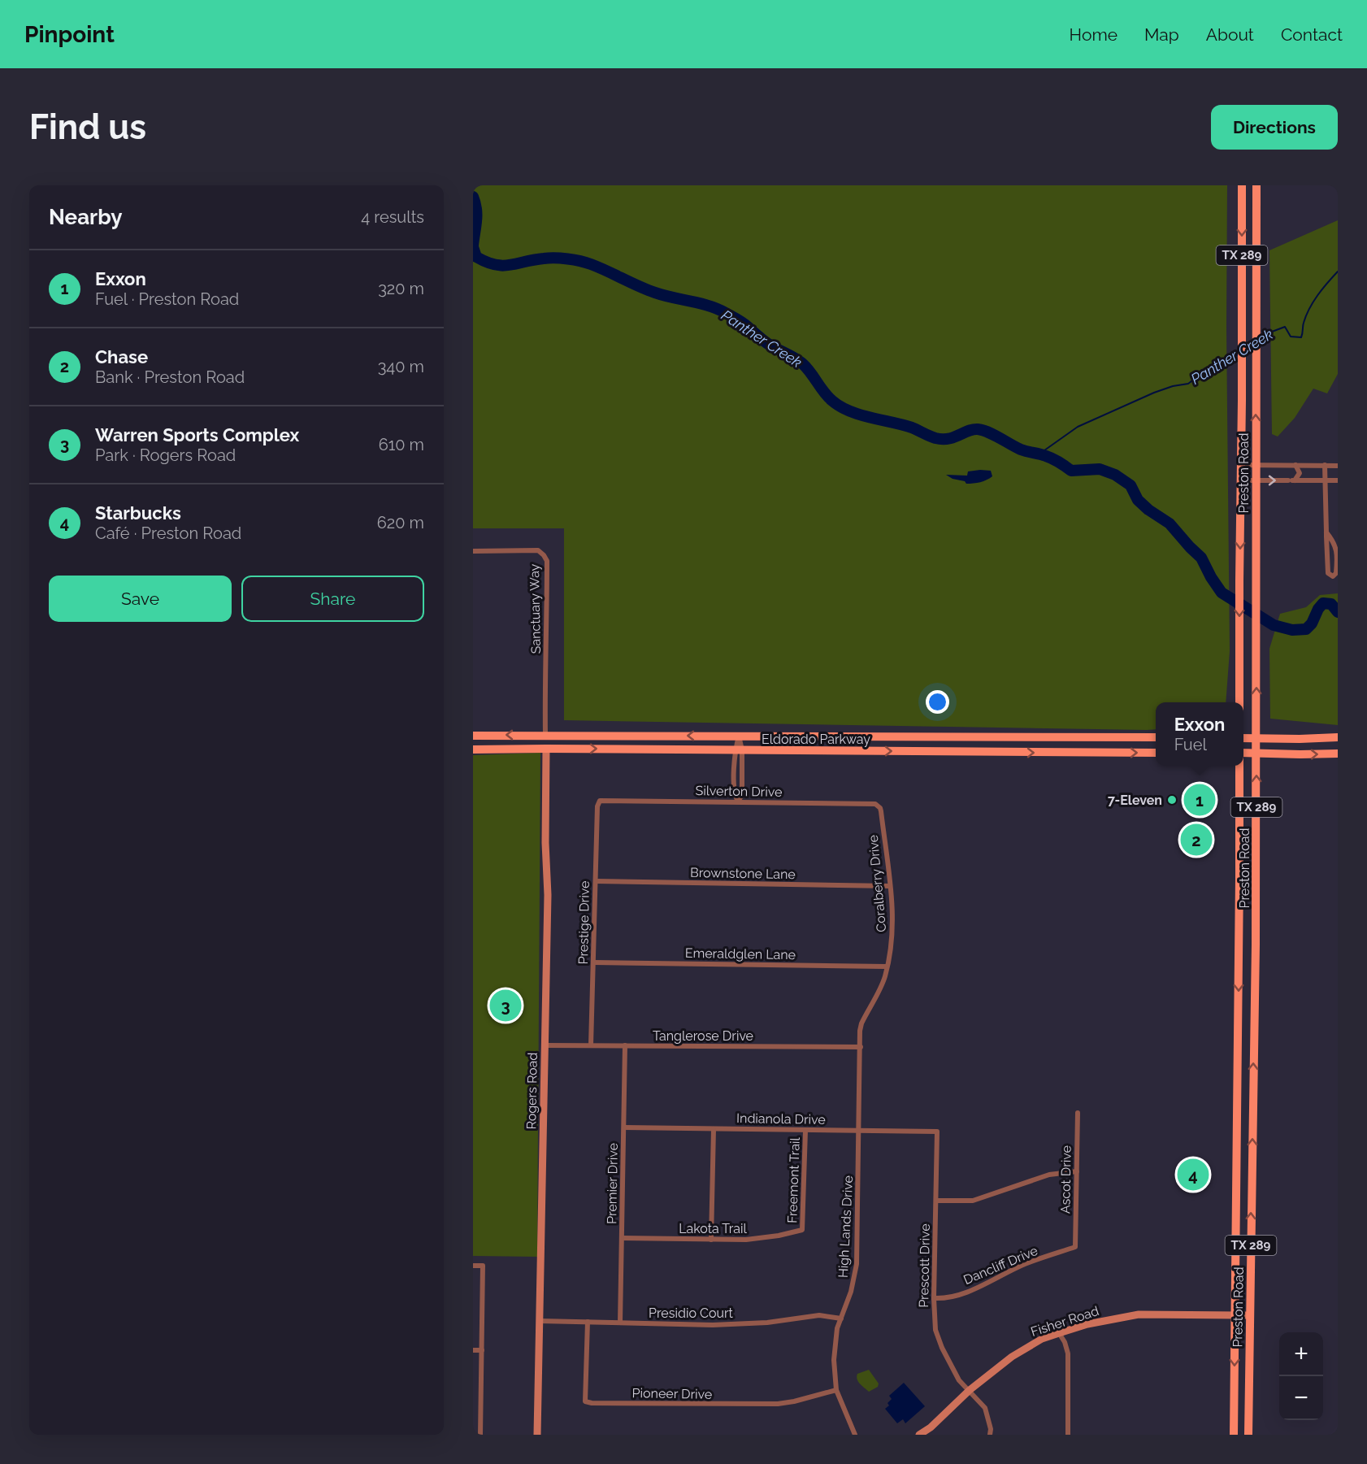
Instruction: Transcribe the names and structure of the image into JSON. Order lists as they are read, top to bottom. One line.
{"streets":{"main road":["TX 289","Preston Road","Eldorado Parkway"],"street":["Sanctuary Way","Silverton Drive","Brownstone Lane","Coralberry Drive","Prestige Drive","Emeraldglen Lane","Tanglerose Drive","Rogers Road","Indianola Drive","Ascot Drive","Freemont Trail","Premier Drive","High Lands Drive","Lakota Trail","Dancliff Drive","Prescott Drive","Presidio Court","Fisher Road","Pioneer Drive"]},"crossings":[["Preston Road","Fisher Road"],["Sanctuary Way","Eldorado Parkway"],["Eldorado Parkway","Rogers Road"],["Silverton Drive","Coralberry Drive"],["Silverton Drive","Prestige Drive"],["Brownstone Lane","Coralberry Drive"],["Brownstone Lane","Prestige Drive"],["Coralberry Drive","Emeraldglen Lane"],["Coralberry Drive","Tanglerose Drive"],["Coralberry Drive","Indianola Drive"],["Coralberry Drive","High Lands Drive"],["Prestige Drive","Emeraldglen Lane"],["Prestige Drive","Tanglerose Drive"],["Tanglerose Drive","Rogers Road"],["Tanglerose Drive","Premier Drive"],["Rogers Road","Presidio Court"],["Indianola Drive","Freemont Trail"],["Indianola Drive","Premier Drive"],["Indianola Drive","High Lands Drive"],["Indianola Drive","Prescott Drive"],["Ascot Drive","Dancliff Drive"],["Freemont Trail","Lakota Trail"],["Premier Drive","Lakota Trail"],["Premier Drive","Presidio Court"],["High Lands Drive","Presidio Court"],["High Lands Drive","Pioneer Drive"],["Dancliff Drive","Prescott Drive"],["Prescott Drive","Fisher Road"],["Presidio Court","Pioneer Drive"]],"water":["Panther Creek"],"places":["7-Eleven"],"page":{"header":"Pinpoint","nav":["Home","Map","About","Contact"],"buttons":["Directions",["Save","Share"]],"title":"Find us","heading":["Nearby","4 results"],"list":[{"mark":"1","name":"Exxon","note":"Fuel · Preston Road","value":"320 m"},{"mark":"2","name":"Chase","note":"Bank · Preston Road","value":"340 m"},{"mark":"3","name":"Warren Sports Complex","note":"Park · Rogers Road","value":"610 m"},{"mark":"4","name":"Starbucks","note":"Café · Preston Road","value":"620 m"}],"popup":["Exxon","Fuel"],"pins":["1","2","3","4"],"map_buttons":["+","−"]}}
